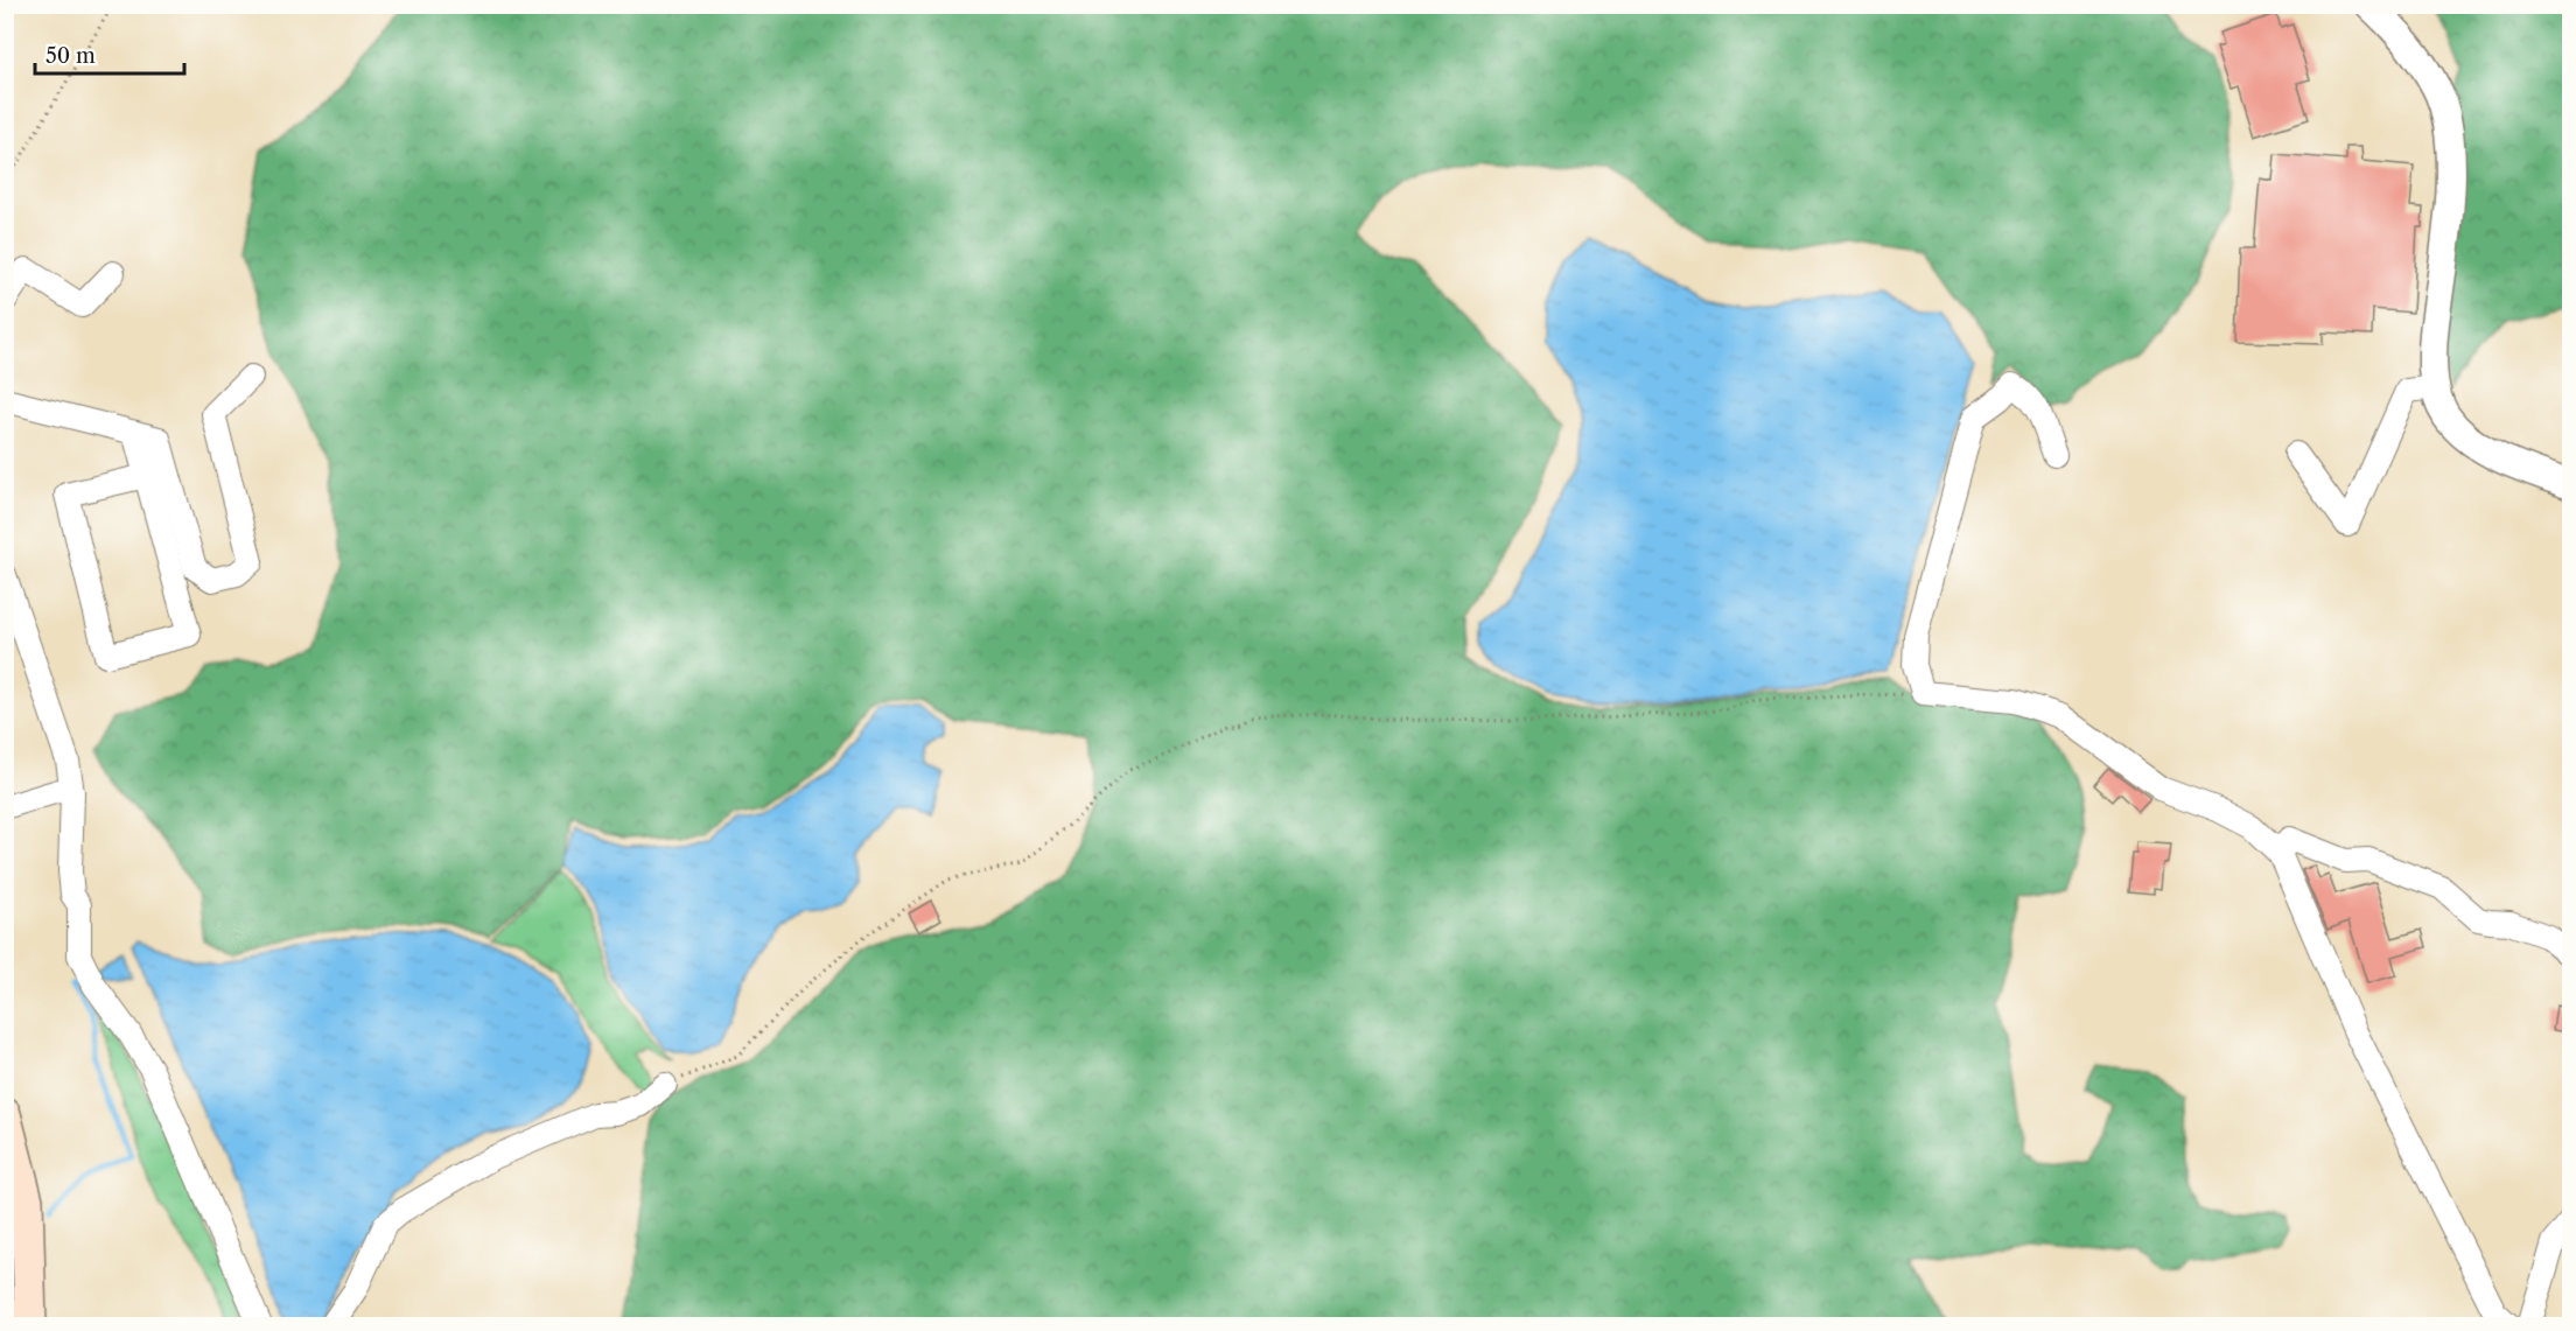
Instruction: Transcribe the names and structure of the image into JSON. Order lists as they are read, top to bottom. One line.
{"scale_bar":"50 m"}
